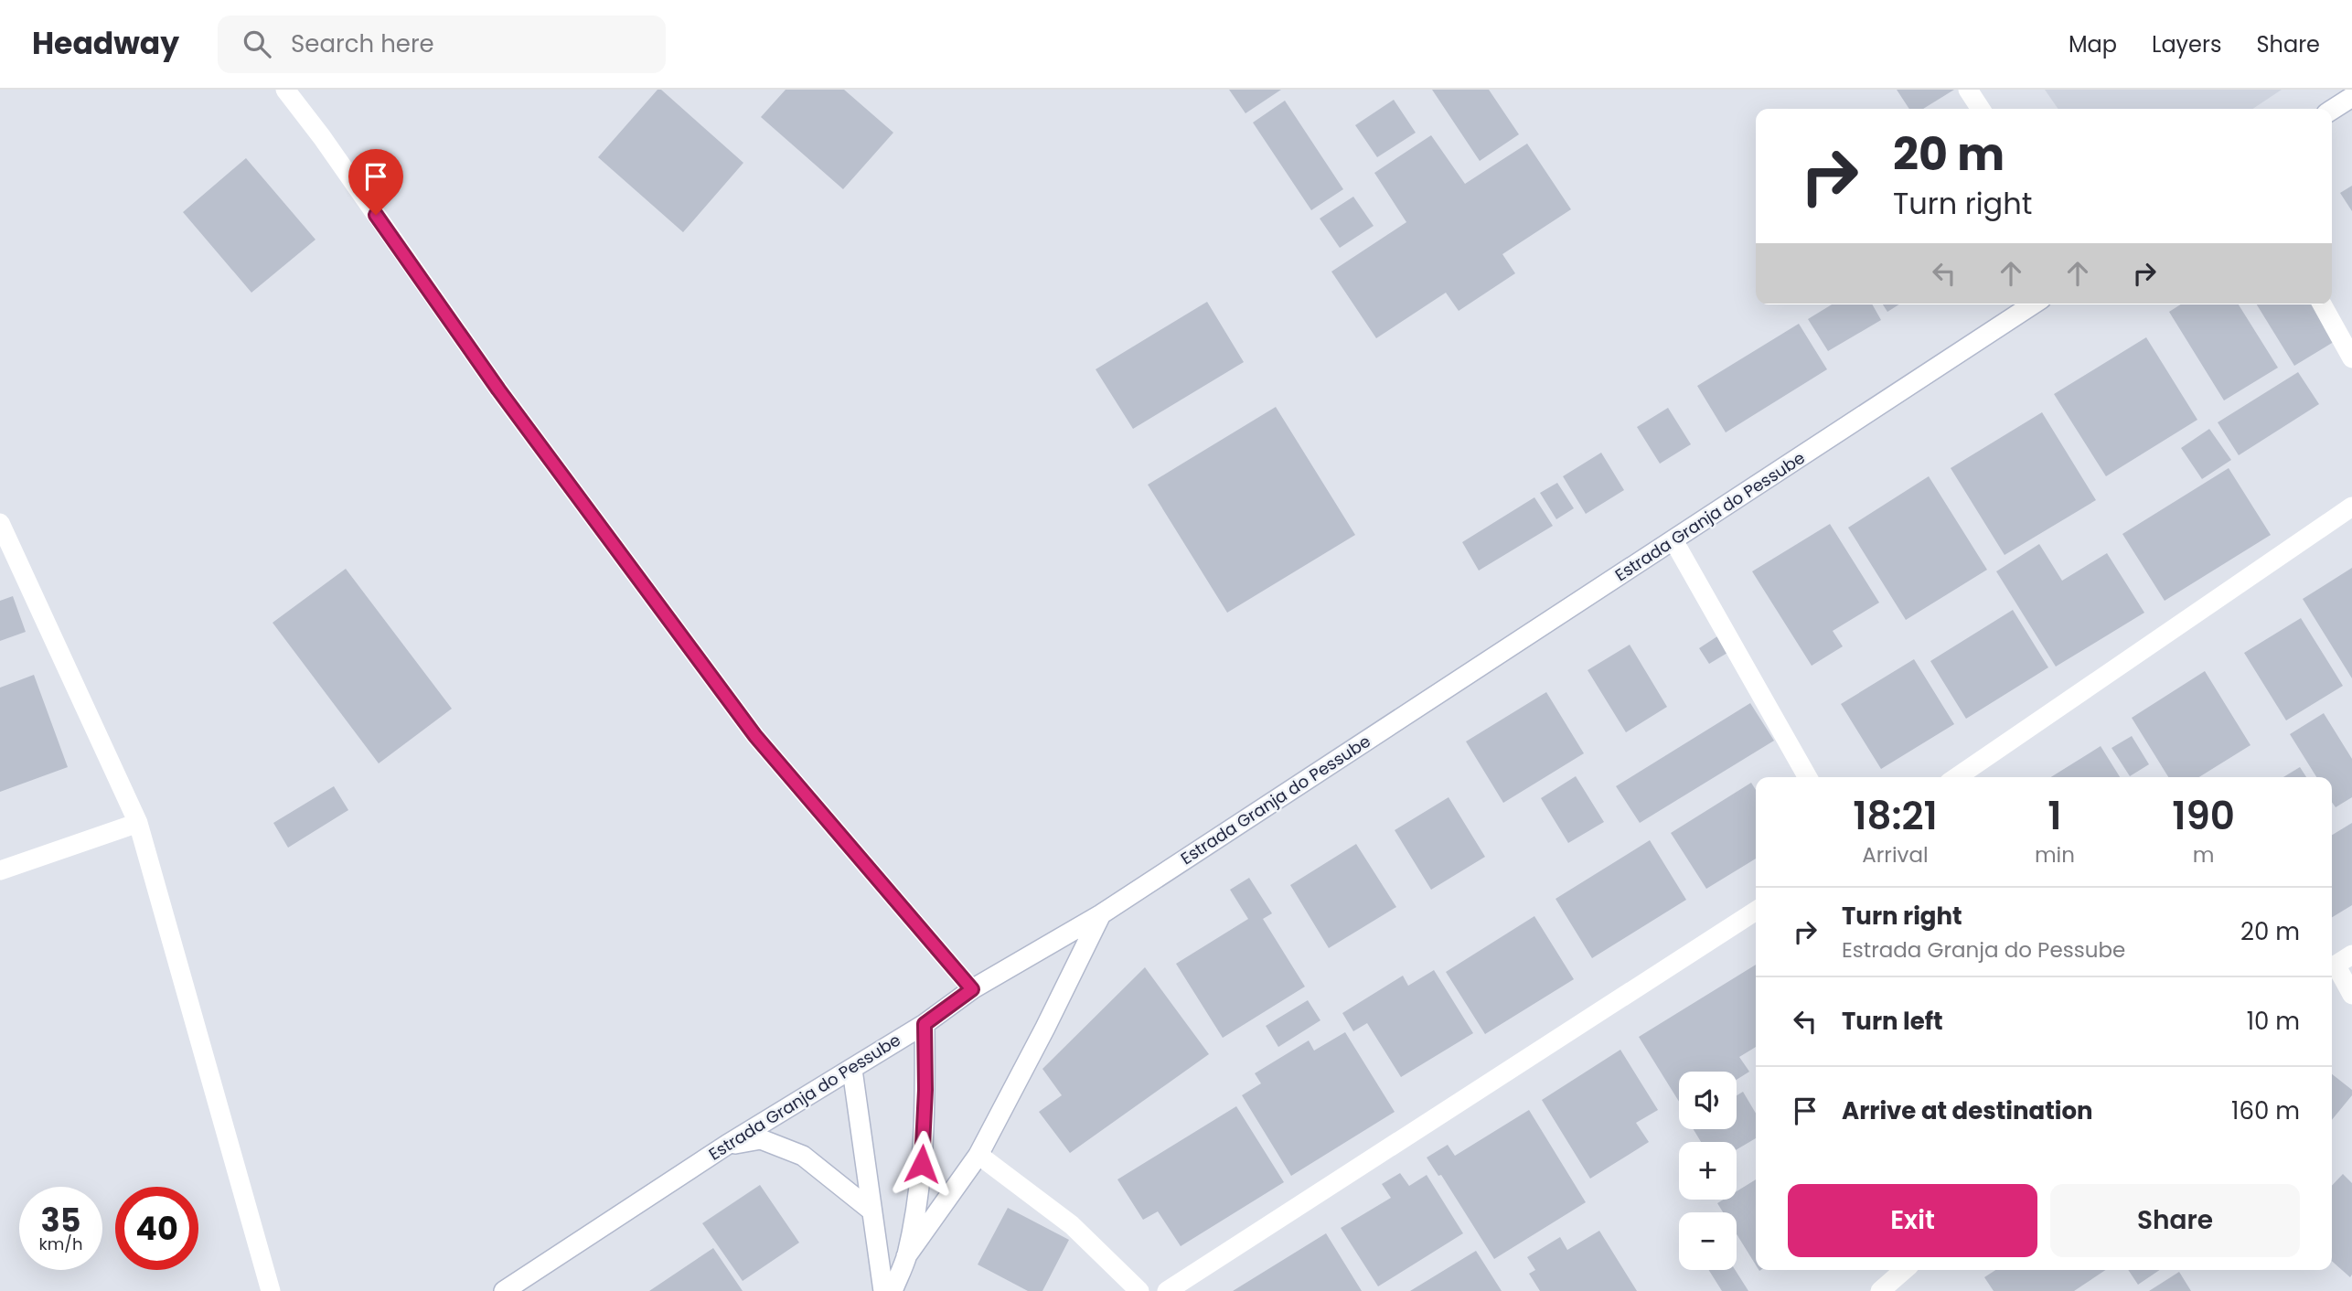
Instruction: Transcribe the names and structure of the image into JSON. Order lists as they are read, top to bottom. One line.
{"streets":{"street":["Estrada Granja do Pessube"]},"page":{"header":"Headway","search":"Search here","nav":["Map","Layers","Share"],"turn":["20 m","Turn right"],"eta":["18:21","Arrival","1","min","190","m"],"list":[{"name":"Turn right","note":"Estrada Granja do Pessube","value":"20 m"},{"name":"Turn left","value":"10 m"},{"name":"Arrive at destination","value":"160 m"}],"map_buttons":["+","−"],"buttons":["Exit","Share"],"speed":"35 km/h","limit":"40"}}
